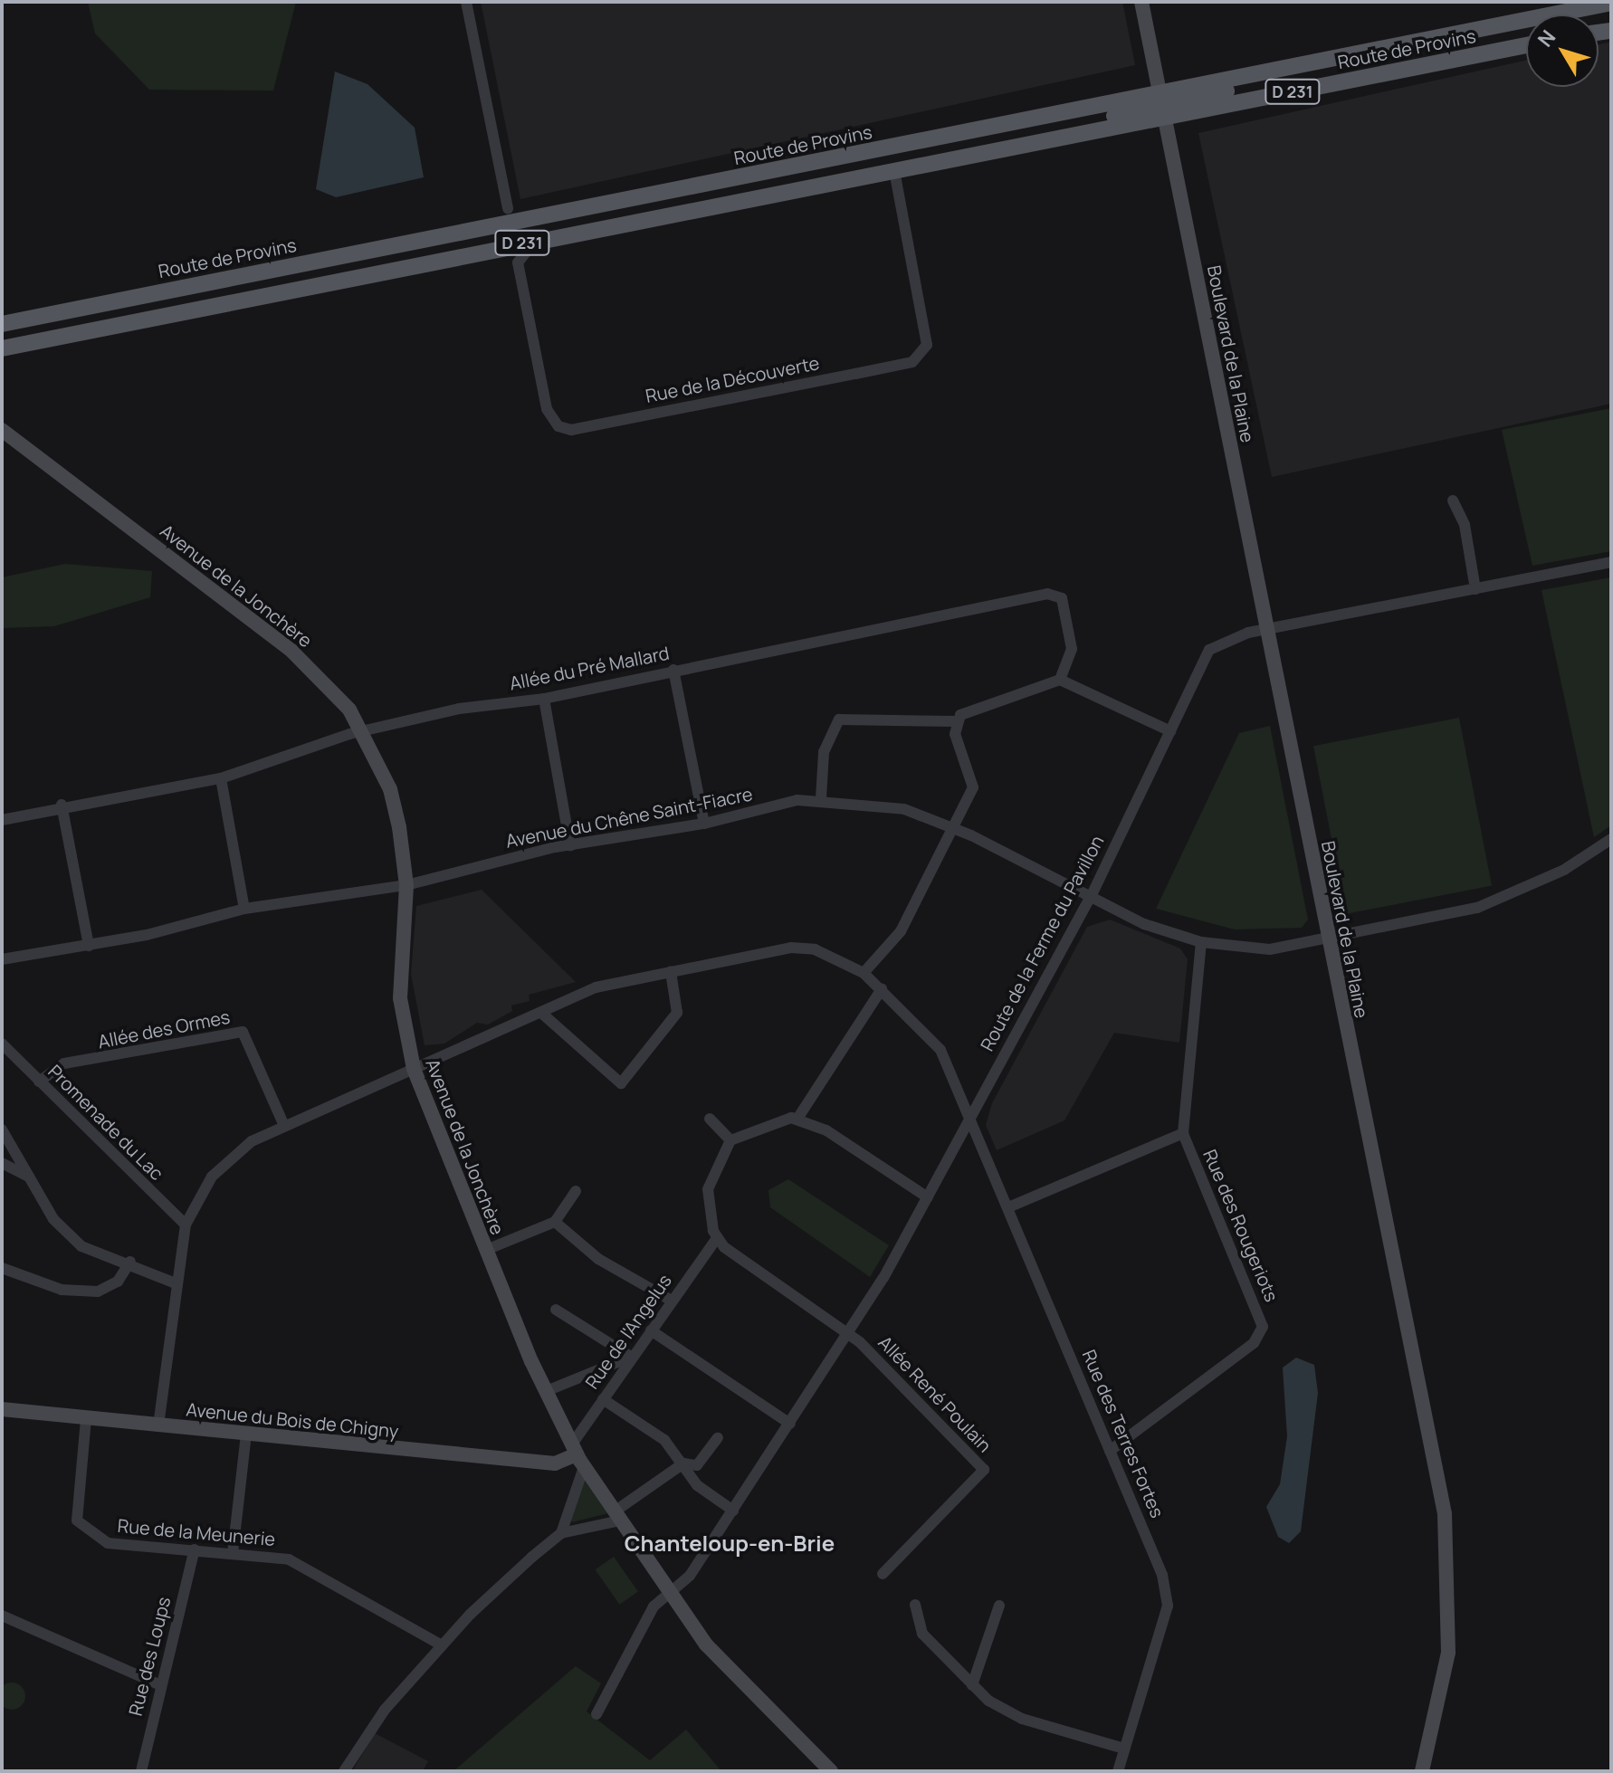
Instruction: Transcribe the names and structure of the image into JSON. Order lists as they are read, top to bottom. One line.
{"streets":{"main road":["Route de Provins","D 231","Boulevard de la Plaine","Avenue de la Jonchère","Avenue du Bois de Chigny"],"street":["Rue de la Découverte","Allée du Pré Mallard","Avenue du Chêne Saint-Fiacre","Route de la Ferme du Pavillon","Allée des Ormes","Promenade du Lac","Rue des Rougeriots","Rue de l'Angelus","Allée René Poulain","Rue des Terres Fortes","Rue de la Meunerie","Rue des Loups"]},"crossings":[["Route de Provins","Boulevard de la Plaine"],["Route de Provins","Rue de la Découverte"],["Boulevard de la Plaine","Avenue du Chêne Saint-Fiacre"],["Boulevard de la Plaine","Route de la Ferme du Pavillon"],["Avenue de la Jonchère","Allée du Pré Mallard"],["Avenue de la Jonchère","Avenue du Chêne Saint-Fiacre"],["Avenue de la Jonchère","Route de la Ferme du Pavillon"],["Avenue de la Jonchère","Rue de l'Angelus"],["Avenue de la Jonchère","Avenue du Bois de Chigny"],["Avenue de la Jonchère","Rue des Terres Fortes"],["Avenue du Chêne Saint-Fiacre","Route de la Ferme du Pavillon"],["Avenue du Chêne Saint-Fiacre","Rue des Rougeriots"],["Route de la Ferme du Pavillon","Allée René Poulain"],["Route de la Ferme du Pavillon","Rue des Terres Fortes"],["Allée des Ormes","Promenade du Lac"],["Allée des Ormes","Rue des Terres Fortes"],["Promenade du Lac","Rue des Terres Fortes"],["Rue des Rougeriots","Rue des Terres Fortes"],["Rue de l'Angelus","Avenue du Bois de Chigny"],["Avenue du Bois de Chigny","Rue des Terres Fortes"],["Avenue du Bois de Chigny","Rue de la Meunerie"],["Rue de la Meunerie","Rue des Loups"]],"districts":["Chanteloup-en-Brie"],"north":"top left"}
